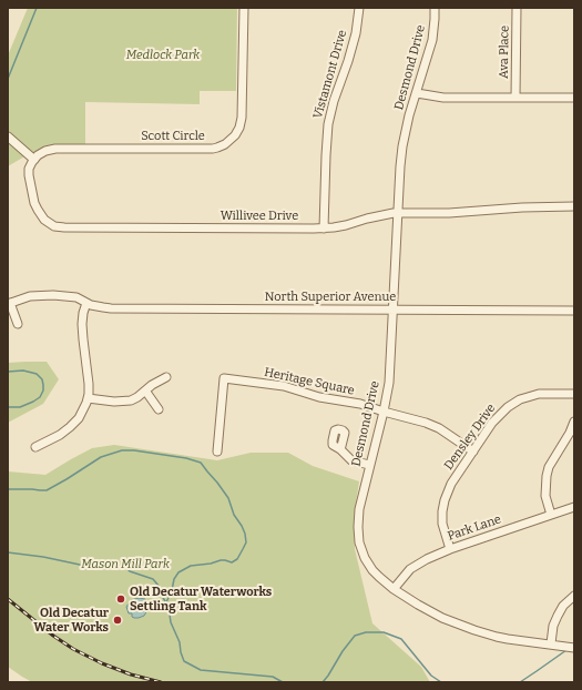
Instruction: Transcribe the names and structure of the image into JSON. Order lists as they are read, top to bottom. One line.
{"streets":{"street":["Ava Place","Desmond Drive","Vistamont Drive","Scott Circle","Willivee Drive","North Superior Avenue","Heritage Square","Densley Drive","Park Lane"]},"crossings":[["Desmond Drive","Willivee Drive"],["Desmond Drive","North Superior Avenue"],["Desmond Drive","Heritage Square"],["Desmond Drive","Park Lane"],["Vistamont Drive","Willivee Drive"],["Scott Circle","Willivee Drive"],["Densley Drive","Park Lane"]],"parks":["Medlock Park","Mason Mill Park"],"places":["Old Decatur Waterworks Settling Tank","Old Decatur Water Works"]}
